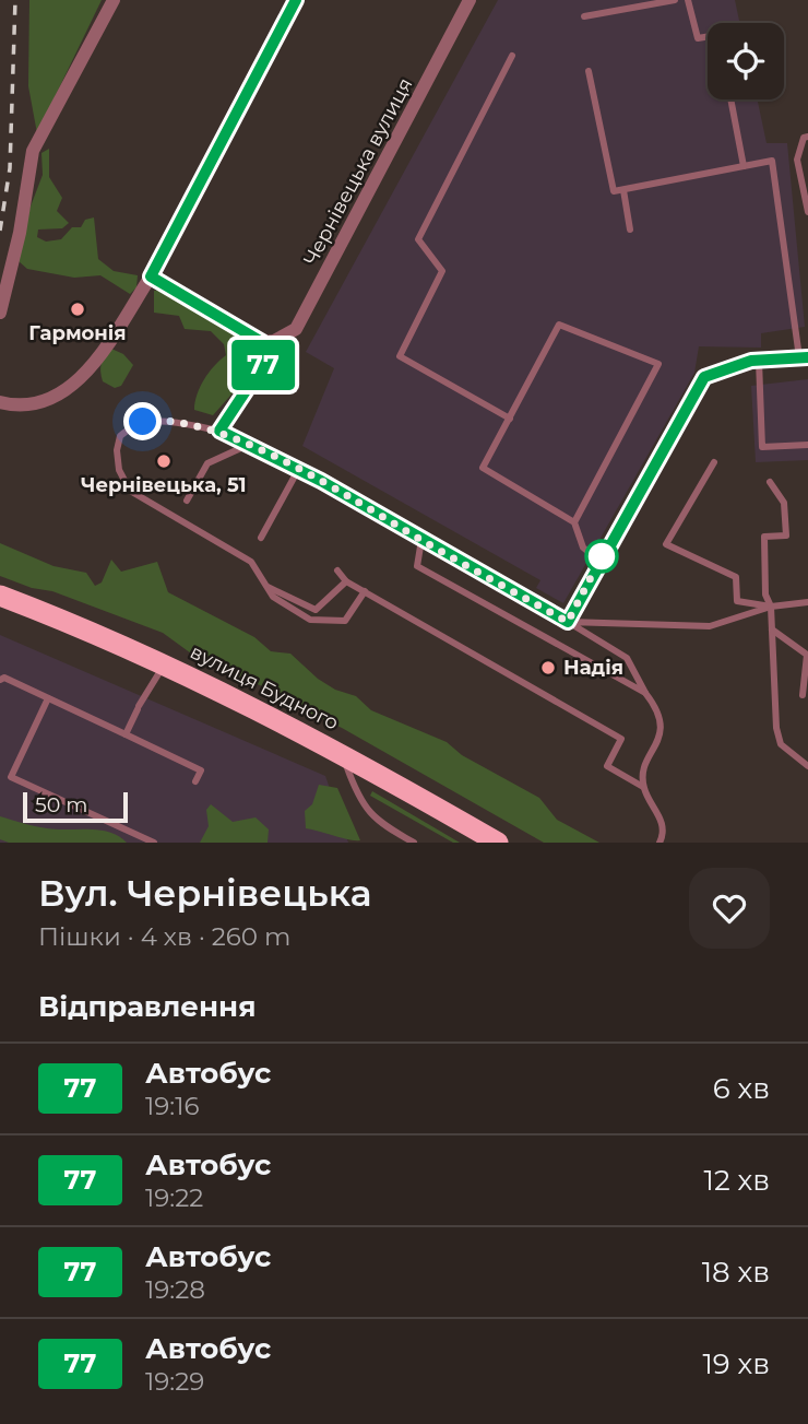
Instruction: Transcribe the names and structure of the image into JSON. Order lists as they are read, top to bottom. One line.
{"streets":{"highway":["вулиця Будного"],"street":["Чернівецька вулиця"]},"places":["Гармонія","Чернівецька, 51","Надія"],"lines":["bus line 77"],"scale_bar":"50 m","page":{"on_map":"77","scale":"50 m","heading":[["Вул. Чернівецька","Пішки · 4 хв · 260 m"],"Відправлення"],"list":[{"mark":"77","name":"Автобус","note":"19:16","value":"6 хв"},{"mark":"77","name":"Автобус","note":"19:22","value":"12 хв"},{"mark":"77","name":"Автобус","note":"19:28","value":"18 хв"},{"mark":"77","name":"Автобус","note":"19:29","value":"19 хв"}]}}
